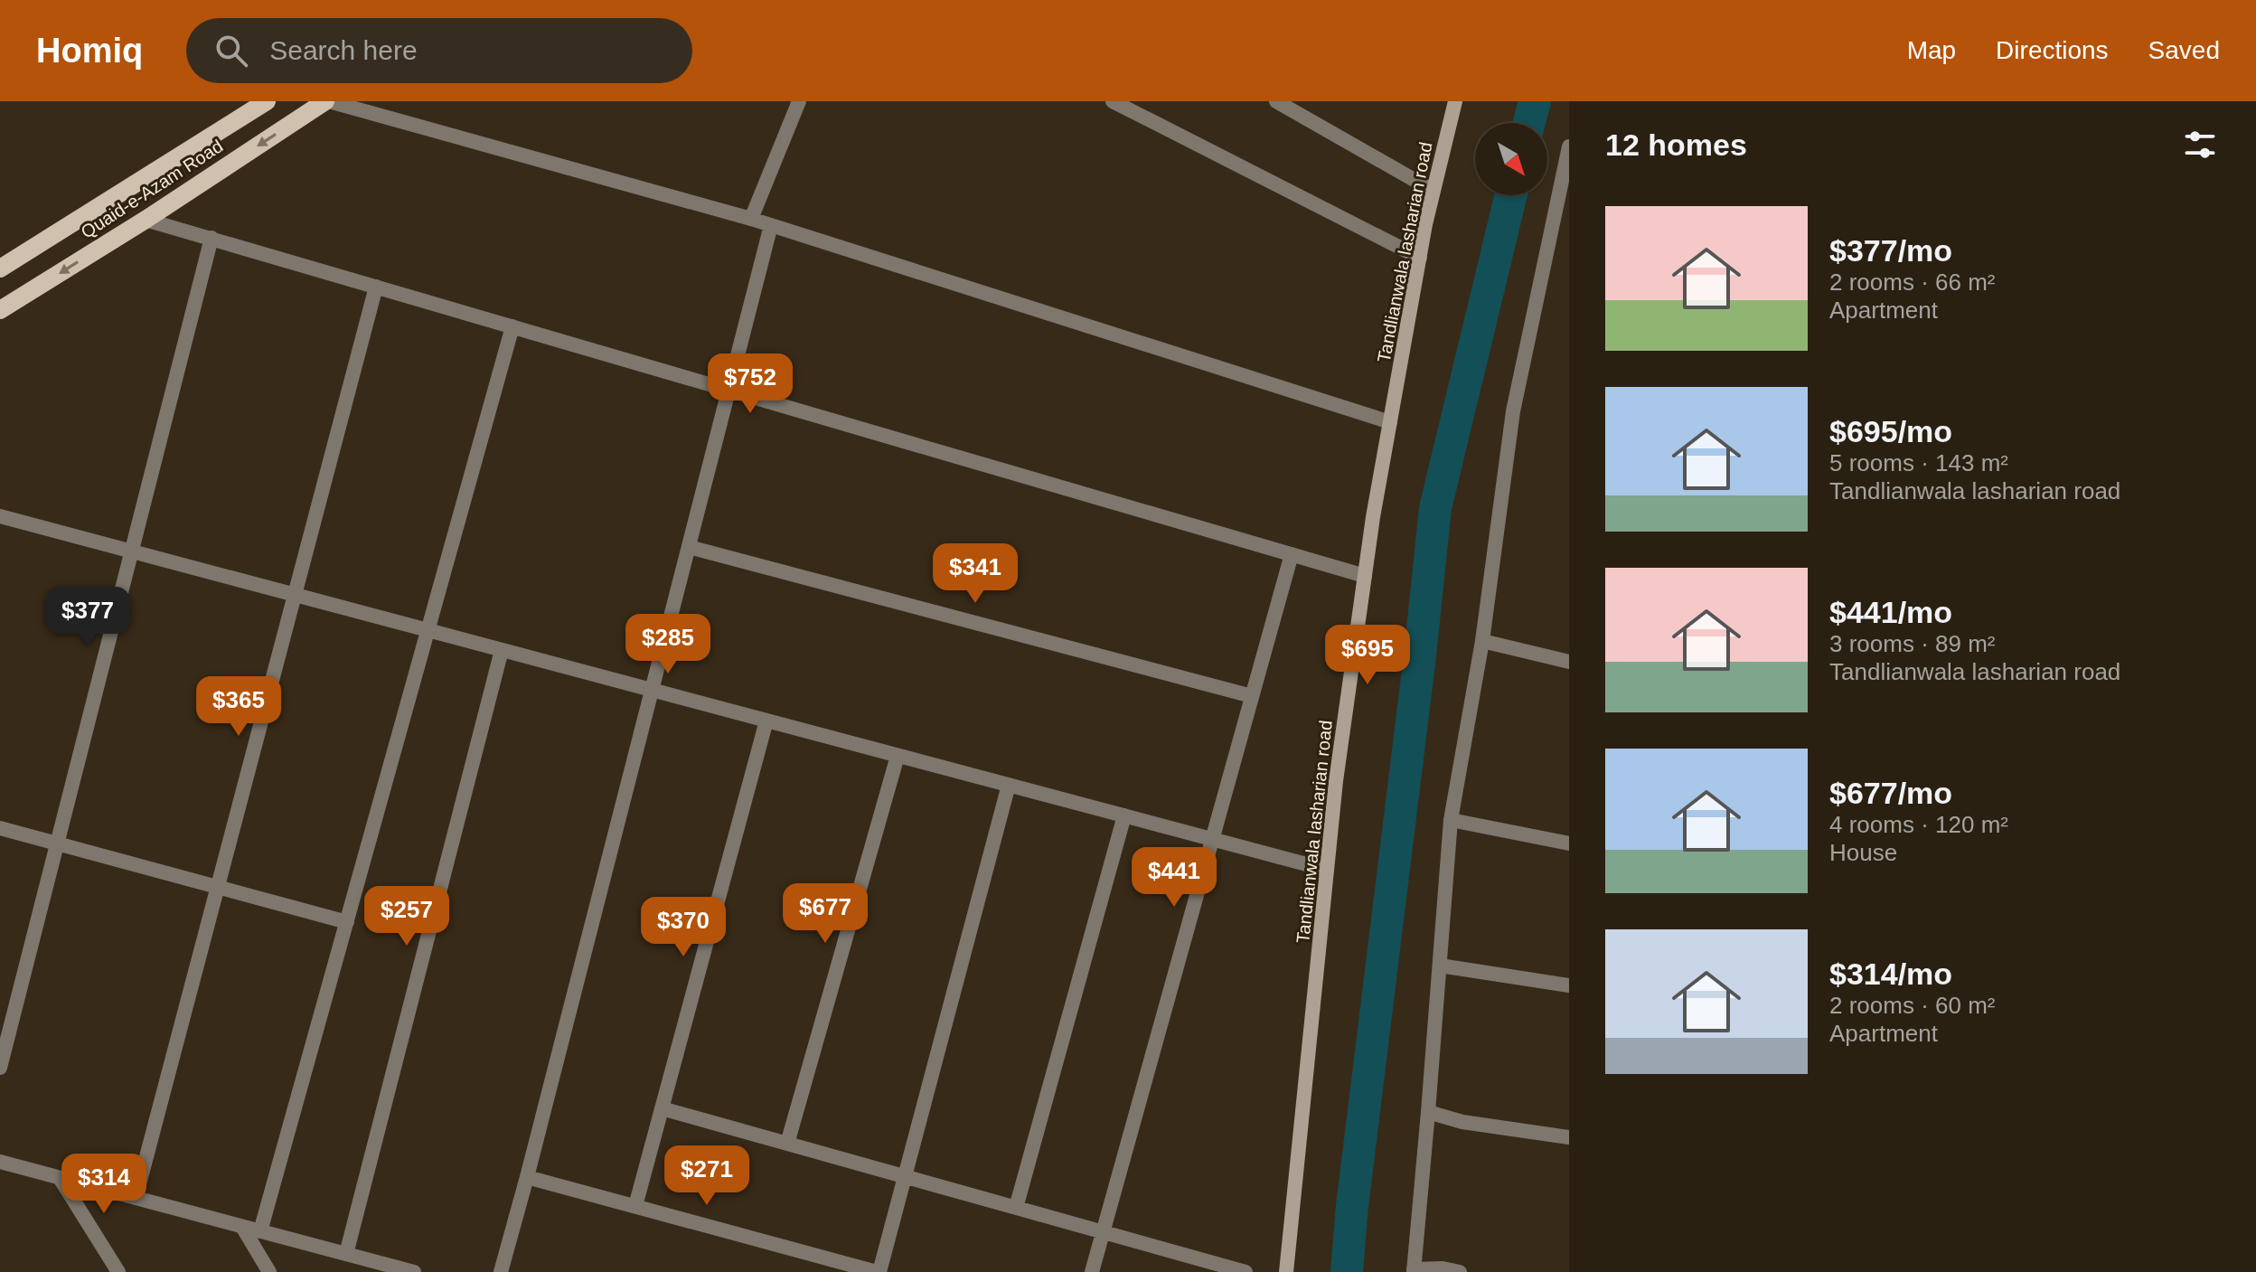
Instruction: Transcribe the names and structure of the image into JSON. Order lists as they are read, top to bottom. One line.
{"streets":{"main road":["Quaid-e-Azam Road","Tandlianwala lasharian road"]},"north":"bottom right","page":{"header":"Homiq","search":"Search here","nav":["Map","Directions","Saved"],"heading":"12 homes","list":[{"name":"$377/mo","note":"2 rooms · 66 m² · Apartment"},{"name":"$695/mo","note":"5 rooms · 143 m² · Tandlianwala lasharian road"},{"name":"$441/mo","note":"3 rooms · 89 m² · Tandlianwala lasharian road"},{"name":"$677/mo","note":"4 rooms · 120 m² · House"},{"name":"$314/mo","note":"2 rooms · 60 m² · Apartment"}],"price":["$752","$341","$377","$285","$695","$365","$441","$677","$257","$370","$271","$314"]}}
